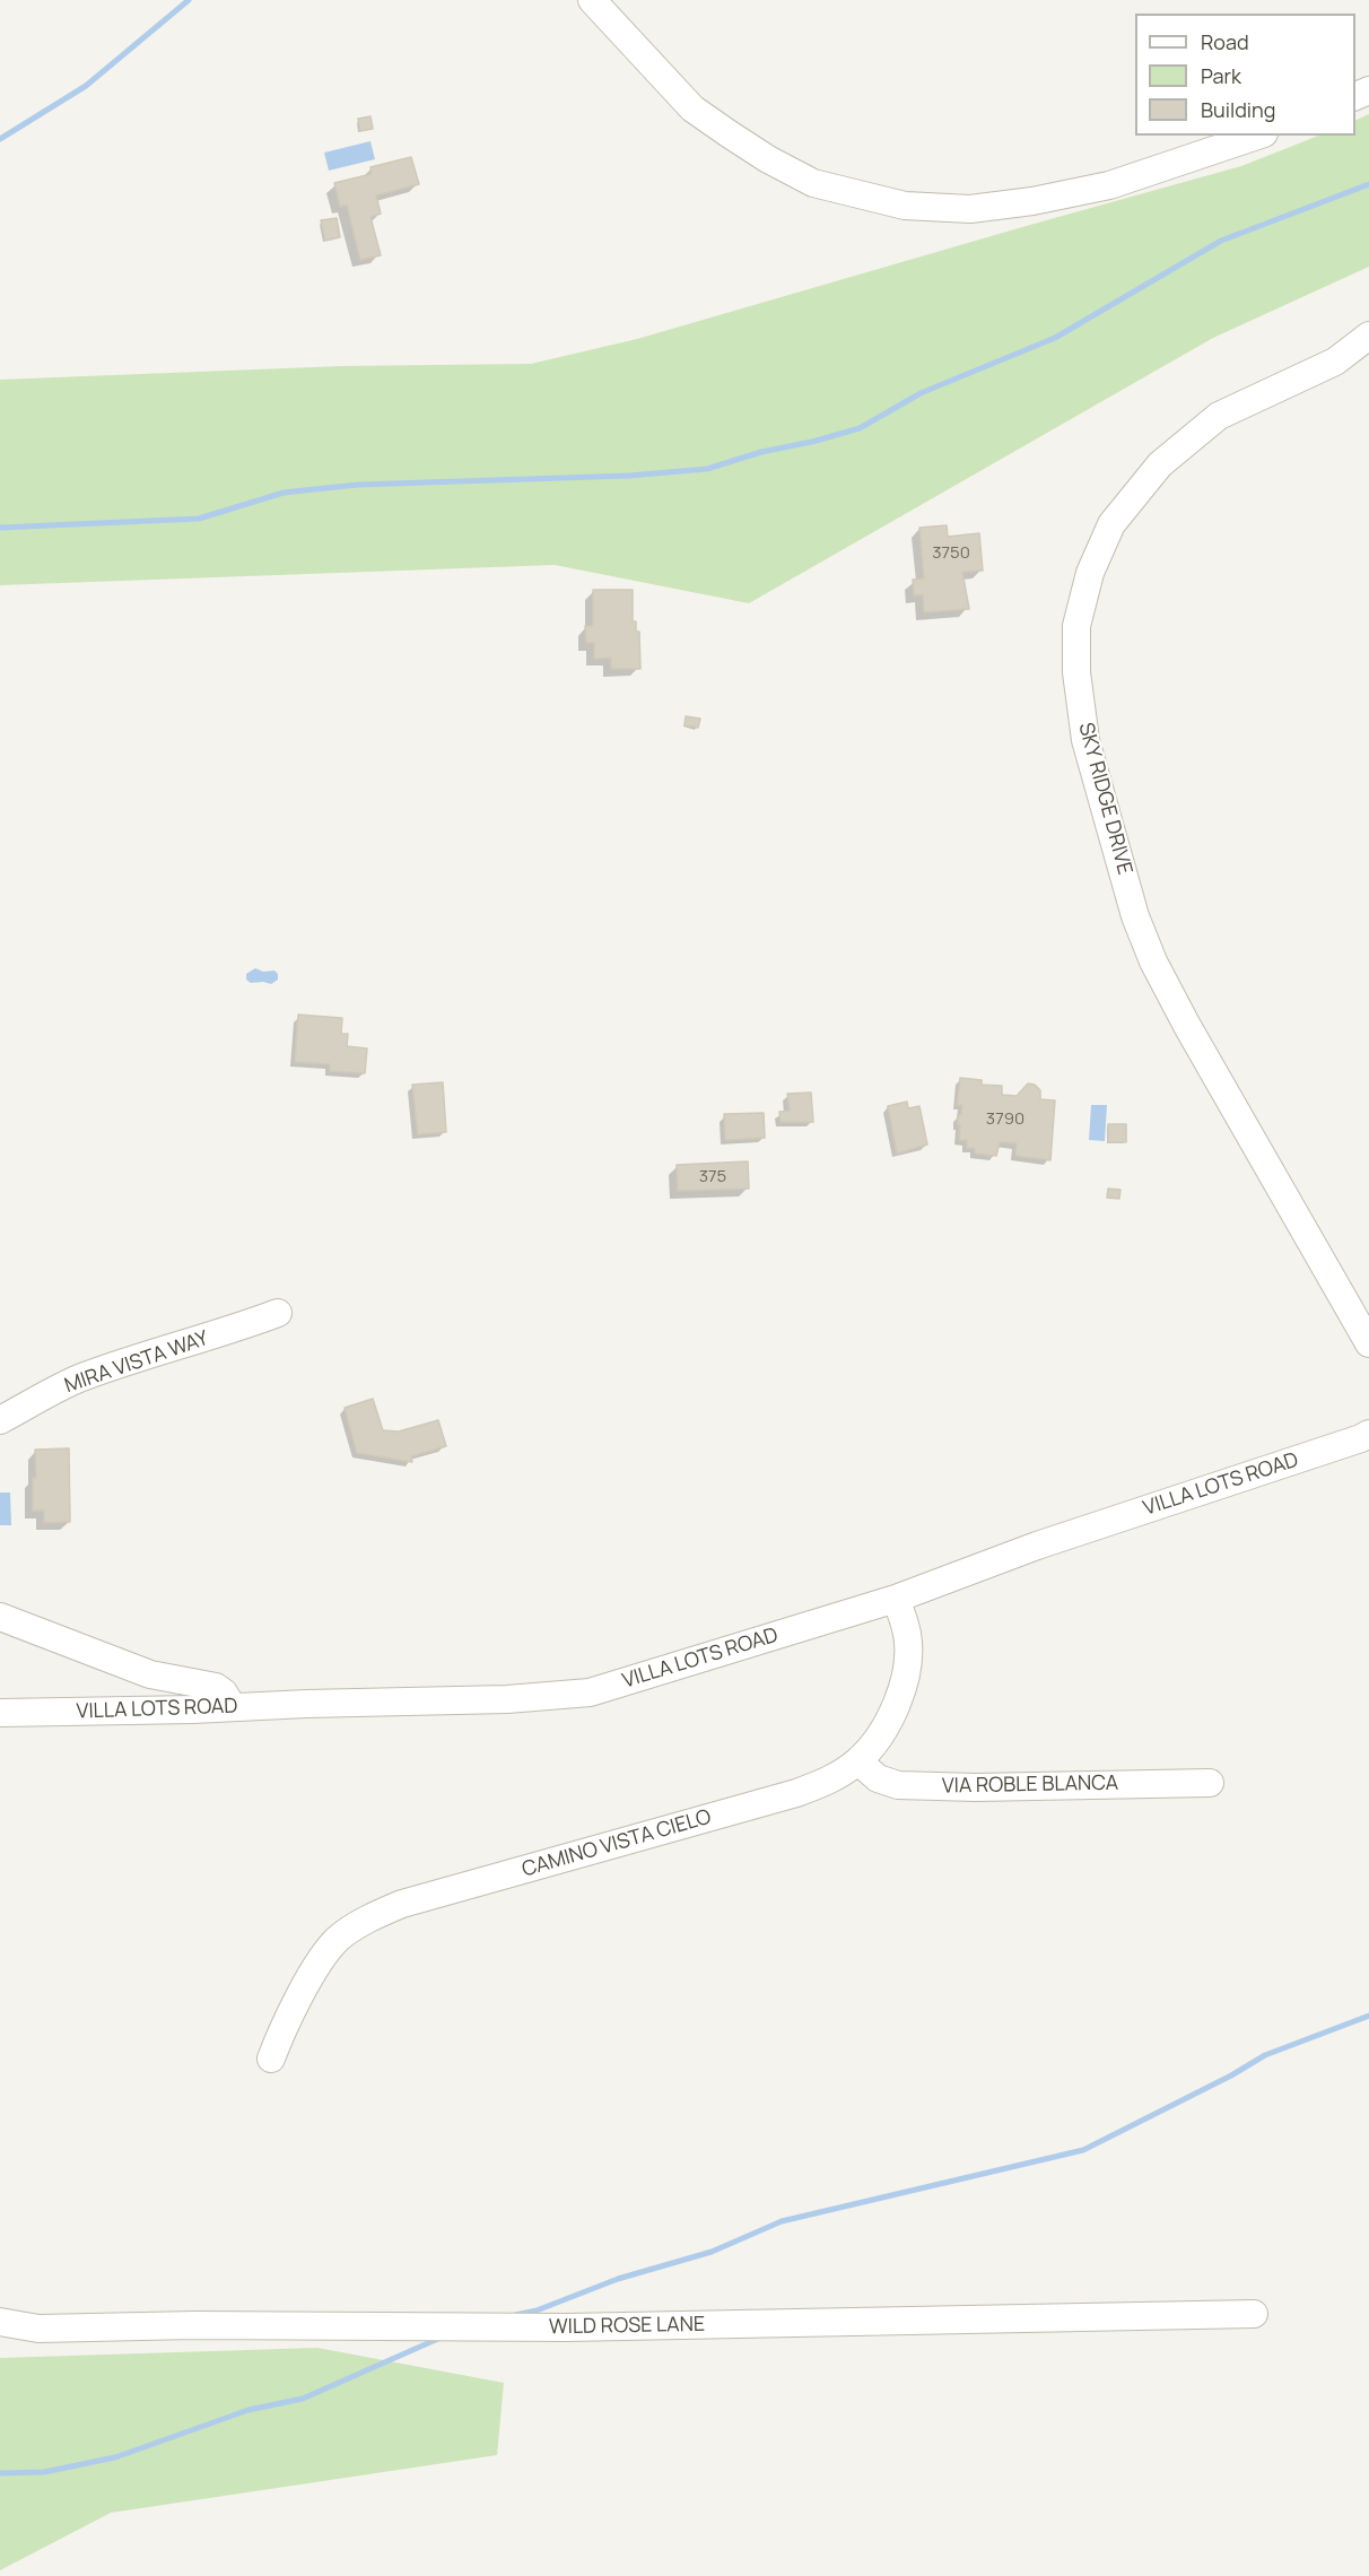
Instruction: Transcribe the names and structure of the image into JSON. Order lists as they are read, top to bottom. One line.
{"streets":{"street":["SKY RIDGE DRIVE","MIRA VISTA WAY","VILLA LOTS ROAD","VIA ROBLE BLANCA","CAMINO VISTA CIELO","WILD ROSE LANE"]},"crossings":[["VILLA LOTS ROAD","CAMINO VISTA CIELO"],["VIA ROBLE BLANCA","CAMINO VISTA CIELO"]],"house_numbers":["3750","3790","375"],"legend":["Road","Park","Building"]}
